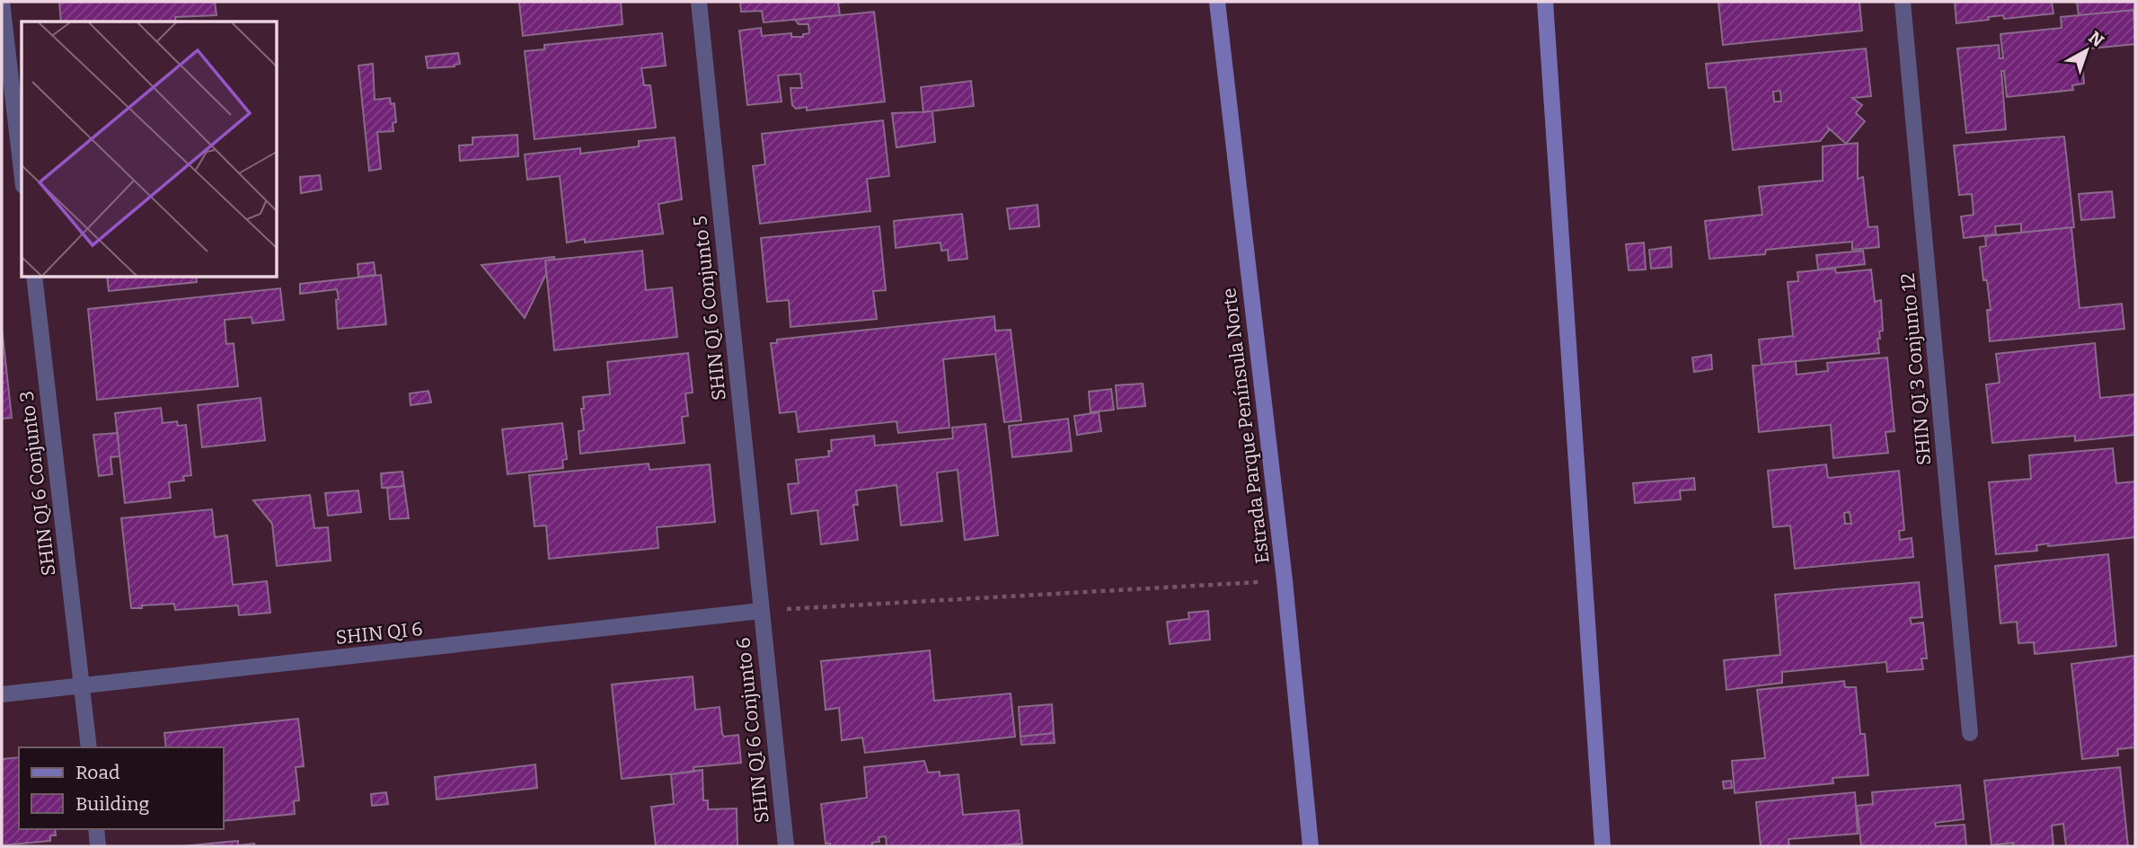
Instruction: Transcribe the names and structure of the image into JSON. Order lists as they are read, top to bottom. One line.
{"streets":{"main road":["Estrada Parque Península Norte"],"street":["SHIN QI 6 Conjunto 5","SHIN QI 3 Conjunto 12","SHIN QI 6 Conjunto 3","SHIN QI 6","SHIN QI 6 Conjunto 6"]},"crossings":[["SHIN QI 6 Conjunto 5","SHIN QI 6"],["SHIN QI 6 Conjunto 5","SHIN QI 6 Conjunto 6"],["SHIN QI 6 Conjunto 3","SHIN QI 6"],["SHIN QI 6","SHIN QI 6 Conjunto 6"]],"legend":["Road","Building"],"north":"top right"}
